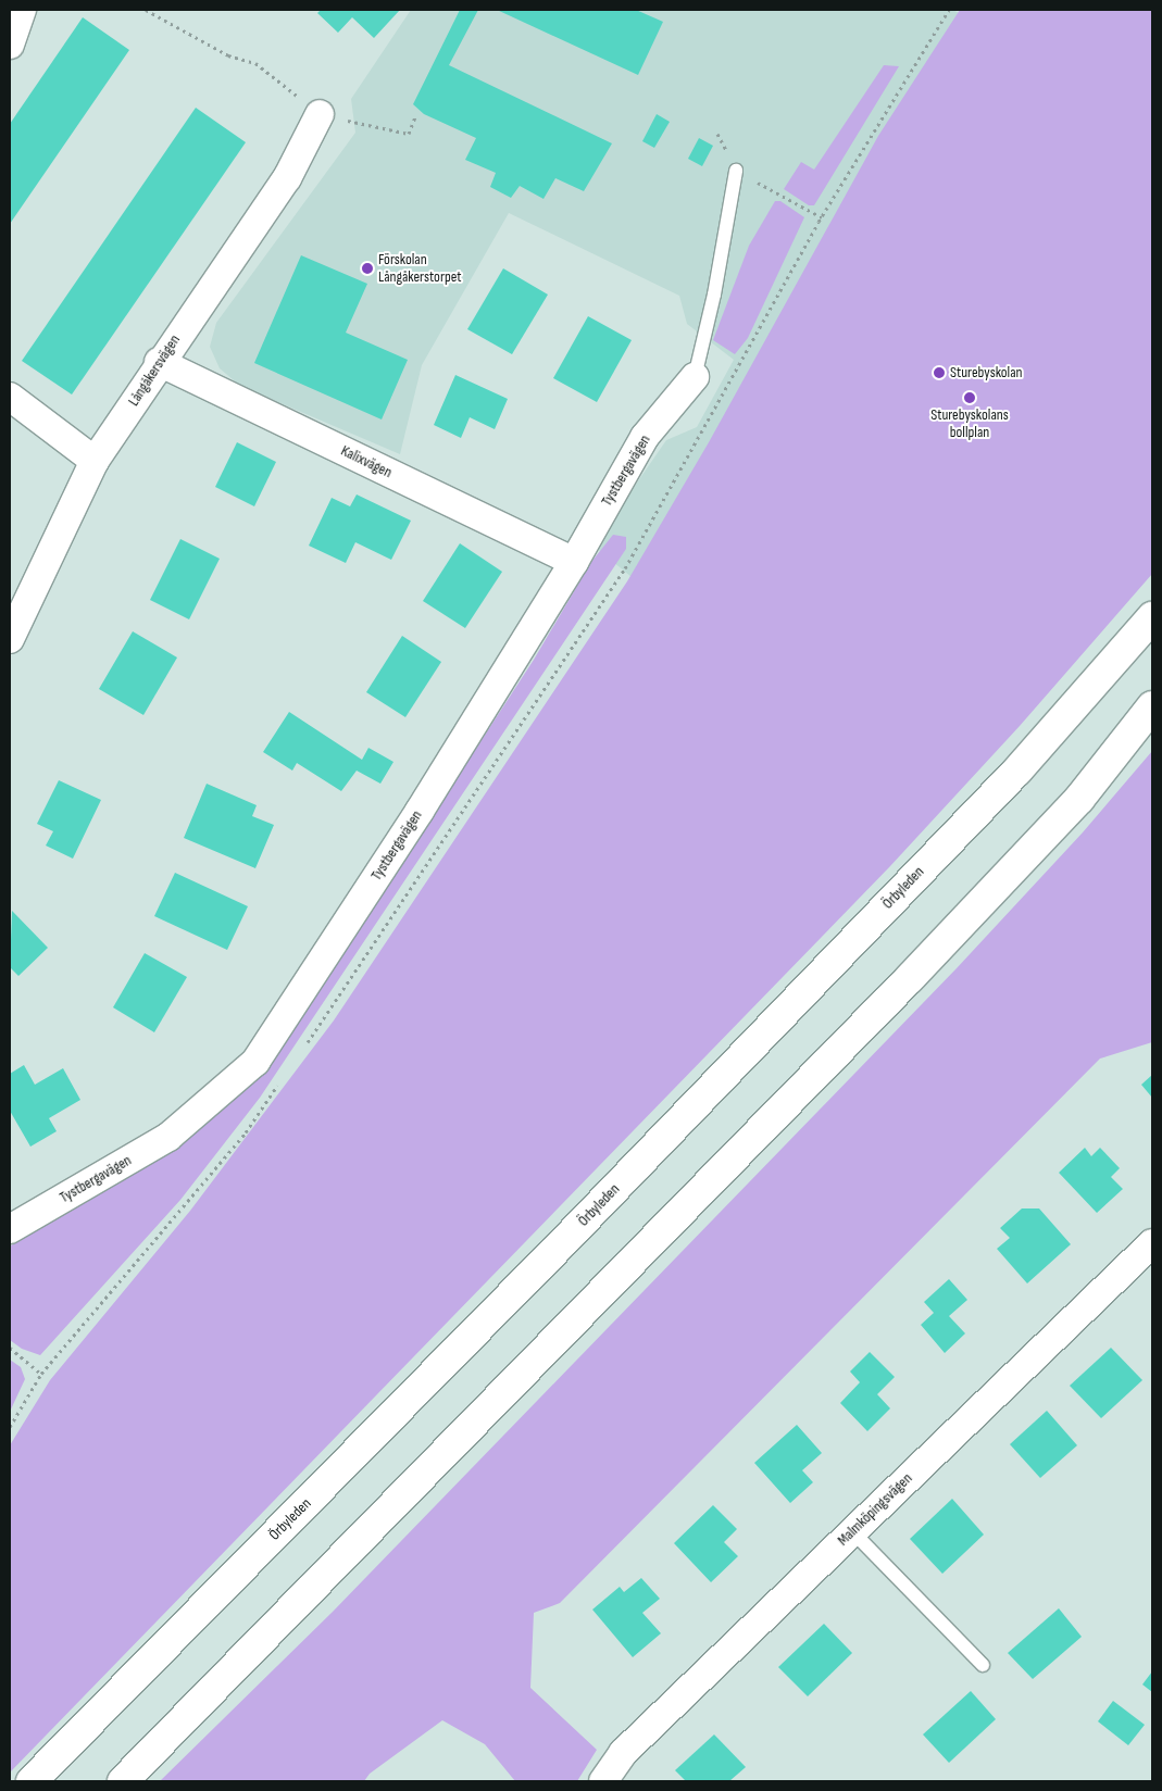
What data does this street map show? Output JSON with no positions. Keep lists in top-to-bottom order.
{
  "streets": {
    "main road": ["Örbyleden"],
    "street": [
      "Långåkersvägen",
      "Kalixvägen",
      "Tystbergavägen",
      "Malmköpingsvägen"
    ]
  },
  "crossings": [
    ["Långåkersvägen", "Kalixvägen"],
    ["Kalixvägen", "Tystbergavägen"]
  ],
  "places": ["Förskolan Långåkerstorpet", "Sturebyskolan", "Sturebyskolans bollplan"]
}
